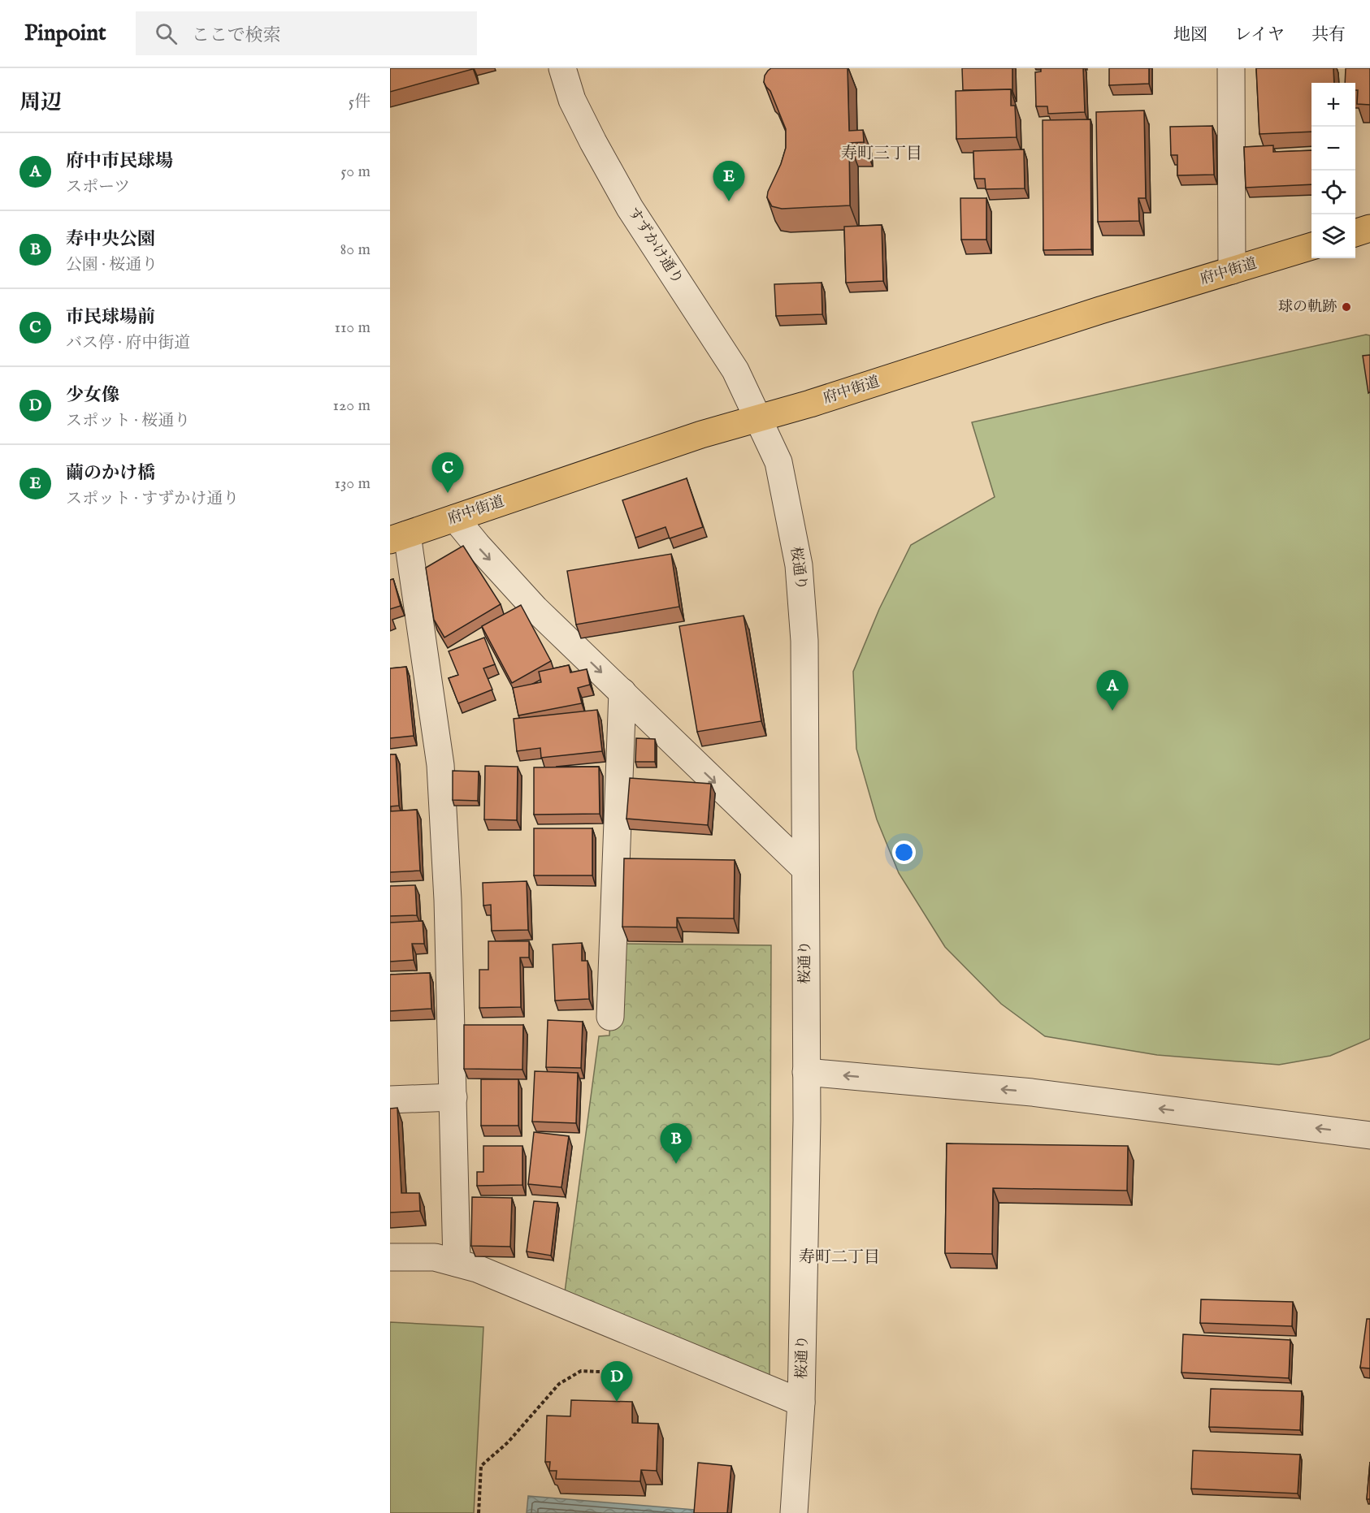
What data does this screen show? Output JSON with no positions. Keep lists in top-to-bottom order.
{
  "streets": {
    "main road": ["府中街道"],
    "street": ["すずかけ通り", "桜通り"]
  },
  "crossings": [
    ["すずかけ通り", "府中街道"],
    ["すずかけ通り", "桜通り"],
    ["府中街道", "桜通り"]
  ],
  "districts": ["寿町三丁目", "寿町二丁目"],
  "places": ["球の軌跡"],
  "page": {
    "header": "Pinpoint",
    "search": "ここで検索",
    "nav": ["地図", "レイヤ", "共有"],
    "heading": ["周辺", "5件"],
    "map_buttons": ["+", "−"],
    "list": [
      {
        "mark": "A",
        "name": "府中市民球場",
        "note": "スポーツ",
        "value": "50 m"
      },
      {
        "mark": "B",
        "name": "寿中央公園",
        "note": "公園 · 桜通り",
        "value": "80 m"
      },
      {
        "mark": "C",
        "name": "市民球場前",
        "note": "バス停 · 府中街道",
        "value": "110 m"
      },
      {
        "mark": "D",
        "name": "少女像",
        "note": "スポット · 桜通り",
        "value": "120 m"
      },
      {
        "mark": "E",
        "name": "繭のかけ橋",
        "note": "スポット · すずかけ通り",
        "value": "130 m"
      }
    ],
    "pins": [
      "E",
      "C",
      "A",
      "B",
      "D"
    ]
  }
}
